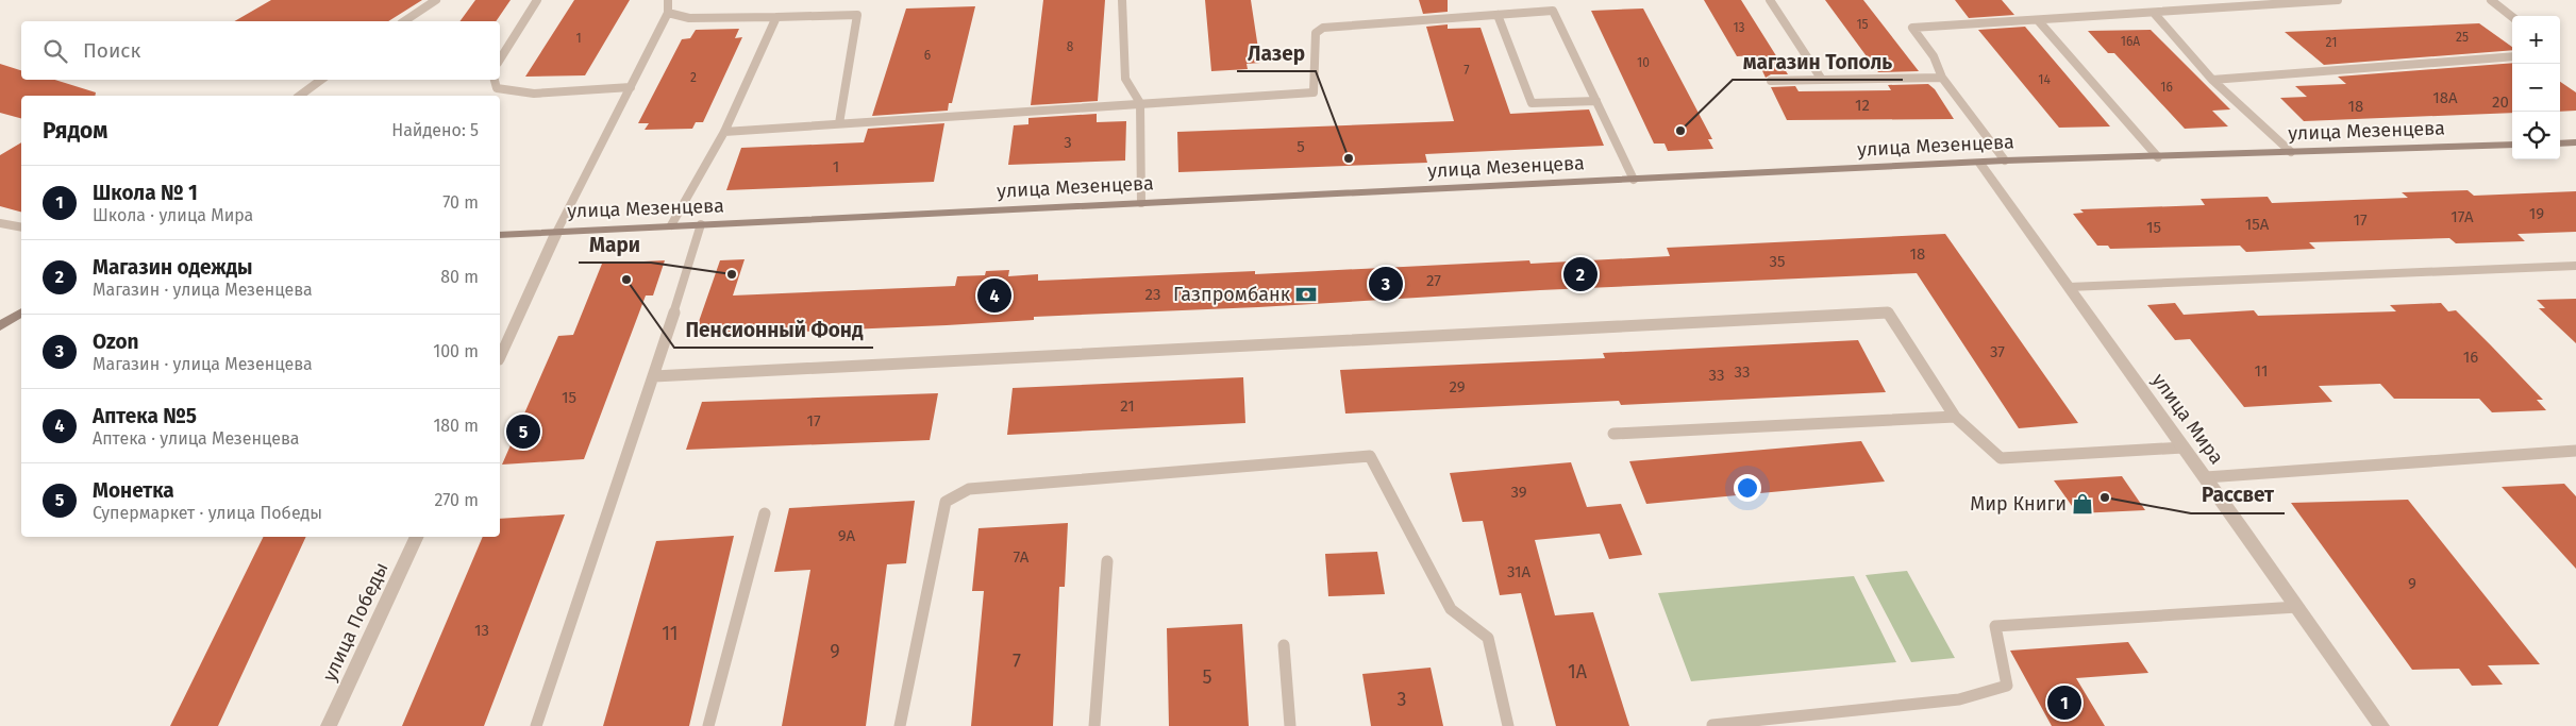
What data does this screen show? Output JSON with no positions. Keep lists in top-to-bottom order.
{
  "streets": {
    "main road": ["улица Мезенцева"],
    "street": ["улица Мира", "улица Победы"]
  },
  "crossings": [
    ["улица Мезенцева", "улица Мира"]
  ],
  "places": {
    "other": [
      "магазин Тополь",
      "Лазер",
      "Мари",
      "Пенсионный Фонд",
      "Рассвет"
    ],
    "bank": ["Газпромбанк"],
    "shop": ["Мир Книги"]
  },
  "house_numbers": [
    "15",
    "13",
    "25",
    "1",
    "16А",
    "21",
    "8",
    "6",
    "10",
    "7",
    "2",
    "14",
    "16",
    "18А",
    "20",
    "12",
    "18",
    "3",
    "5",
    "1",
    "19",
    "17А",
    "17",
    "15А",
    "15",
    "18",
    "35",
    "27",
    "23",
    "37",
    "16",
    "11",
    "33",
    "33",
    "29",
    "15",
    "21",
    "17",
    "39",
    "9А",
    "7А",
    "31А",
    "9",
    "13",
    "11",
    "9",
    "7",
    "1А",
    "5",
    "3"
  ],
  "page": {
    "map_buttons": ["+", "−"],
    "search": "Поиск",
    "heading": ["Рядом", "Найдено: 5"],
    "list": [
      {
        "mark": "1",
        "name": "Школа № 1",
        "note": "Школа · улица Мира",
        "value": "70 m"
      },
      {
        "mark": "2",
        "name": "Магазин одежды",
        "note": "Магазин · улица Мезенцева",
        "value": "80 m"
      },
      {
        "mark": "3",
        "name": "Ozon",
        "note": "Магазин · улица Мезенцева",
        "value": "100 m"
      },
      {
        "mark": "4",
        "name": "Аптека №5",
        "note": "Аптека · улица Мезенцева",
        "value": "180 m"
      },
      {
        "mark": "5",
        "name": "Монетка",
        "note": "Супермаркет · улица Победы",
        "value": "270 m"
      }
    ],
    "pins": [
      "2",
      "3",
      "4",
      "5",
      "1"
    ]
  }
}
